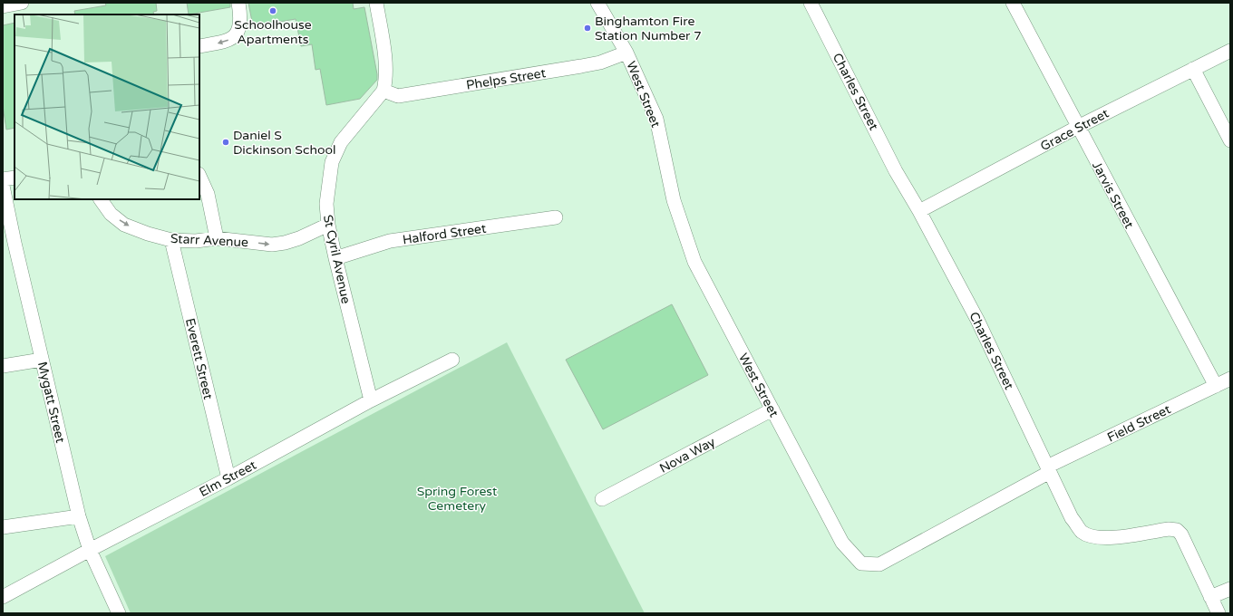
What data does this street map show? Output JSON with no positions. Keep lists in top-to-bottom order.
{
  "streets": {
    "street": [
      "Phelps Street",
      "Charles Street",
      "West Street",
      "Grace Street",
      "Jarvis Street",
      "Halford Street",
      "Starr Avenue",
      "St Cyril Avenue",
      "Everett Street",
      "Mygatt Street",
      "Field Street",
      "Nova Way",
      "Elm Street"
    ]
  },
  "crossings": [
    ["Phelps Street", "West Street"],
    ["Phelps Street", "St Cyril Avenue"],
    ["Charles Street", "West Street"],
    ["Charles Street", "Grace Street"],
    ["Charles Street", "Field Street"],
    ["West Street", "Field Street"],
    ["West Street", "Nova Way"],
    ["Grace Street", "Jarvis Street"],
    ["Jarvis Street", "Field Street"],
    ["Halford Street", "St Cyril Avenue"],
    ["Starr Avenue", "St Cyril Avenue"],
    ["Starr Avenue", "Everett Street"],
    ["St Cyril Avenue", "Elm Street"],
    ["Everett Street", "Elm Street"],
    ["Mygatt Street", "Elm Street"]
  ],
  "one_way": ["Starr Avenue"],
  "parks": ["Spring Forest Cemetery"],
  "places": ["Schoolhouse Apartments", "Binghamton Fire Station Number 7", "Daniel S Dickinson School"]
}
